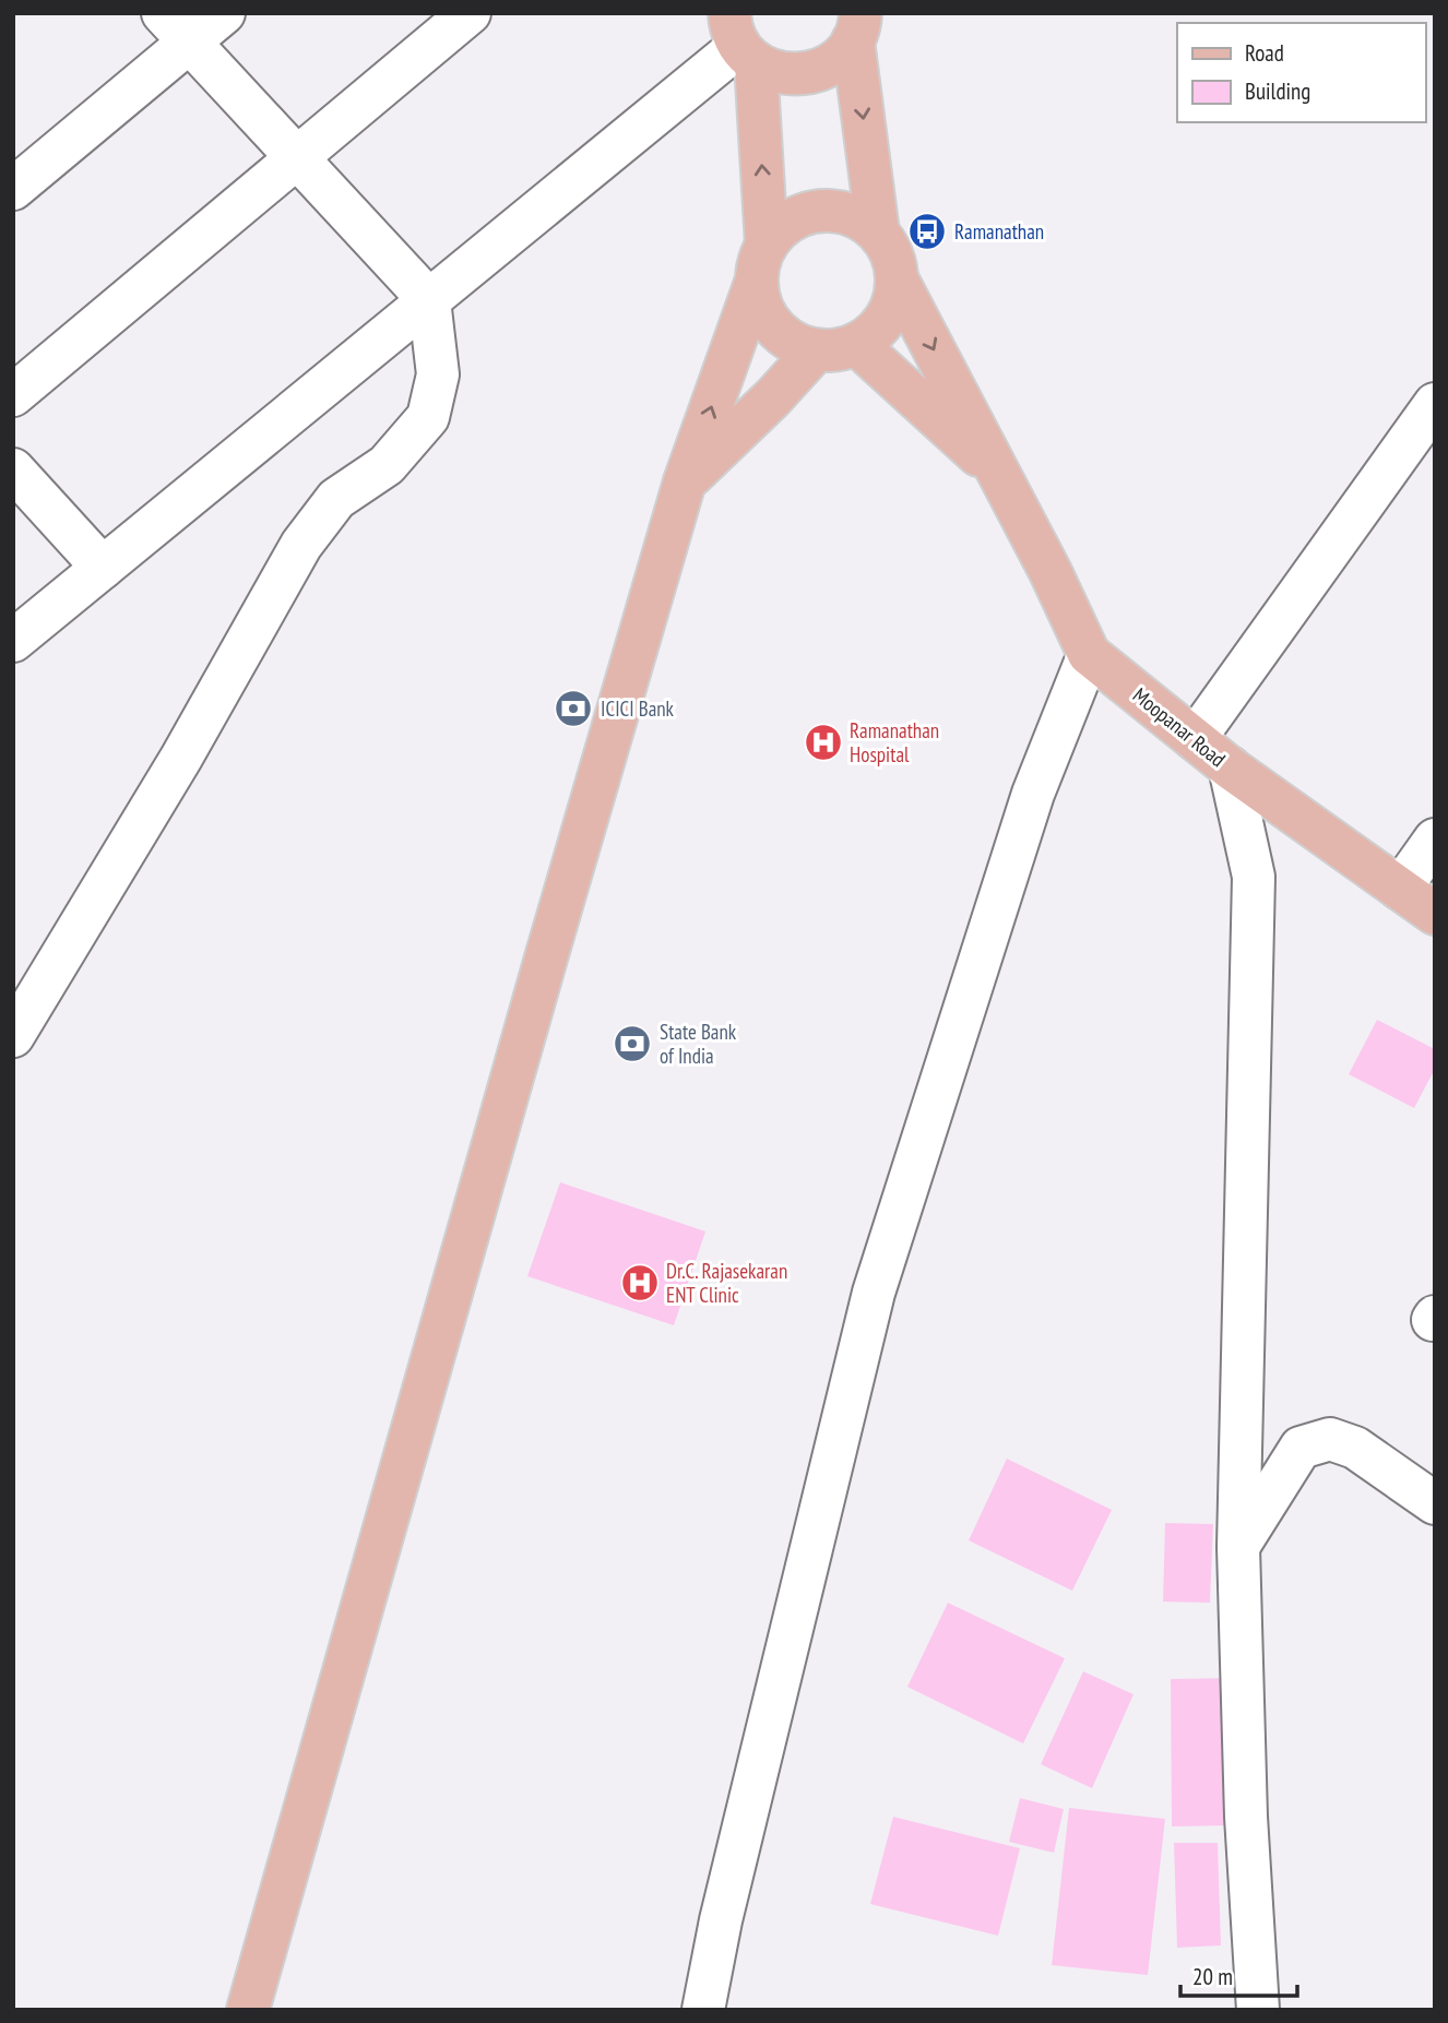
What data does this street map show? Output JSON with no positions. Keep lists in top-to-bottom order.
{
  "streets": {
    "main road": ["Moopanar Road"]
  },
  "places": {
    "bus stop": ["Ramanathan"],
    "bank": ["ICICI Bank", "State Bank of India"],
    "hospital": ["Ramanathan Hospital", "Dr.C. Rajasekaran ENT Clinic"]
  },
  "legend": ["Road", "Building"],
  "scale_bar": "20 m"
}
